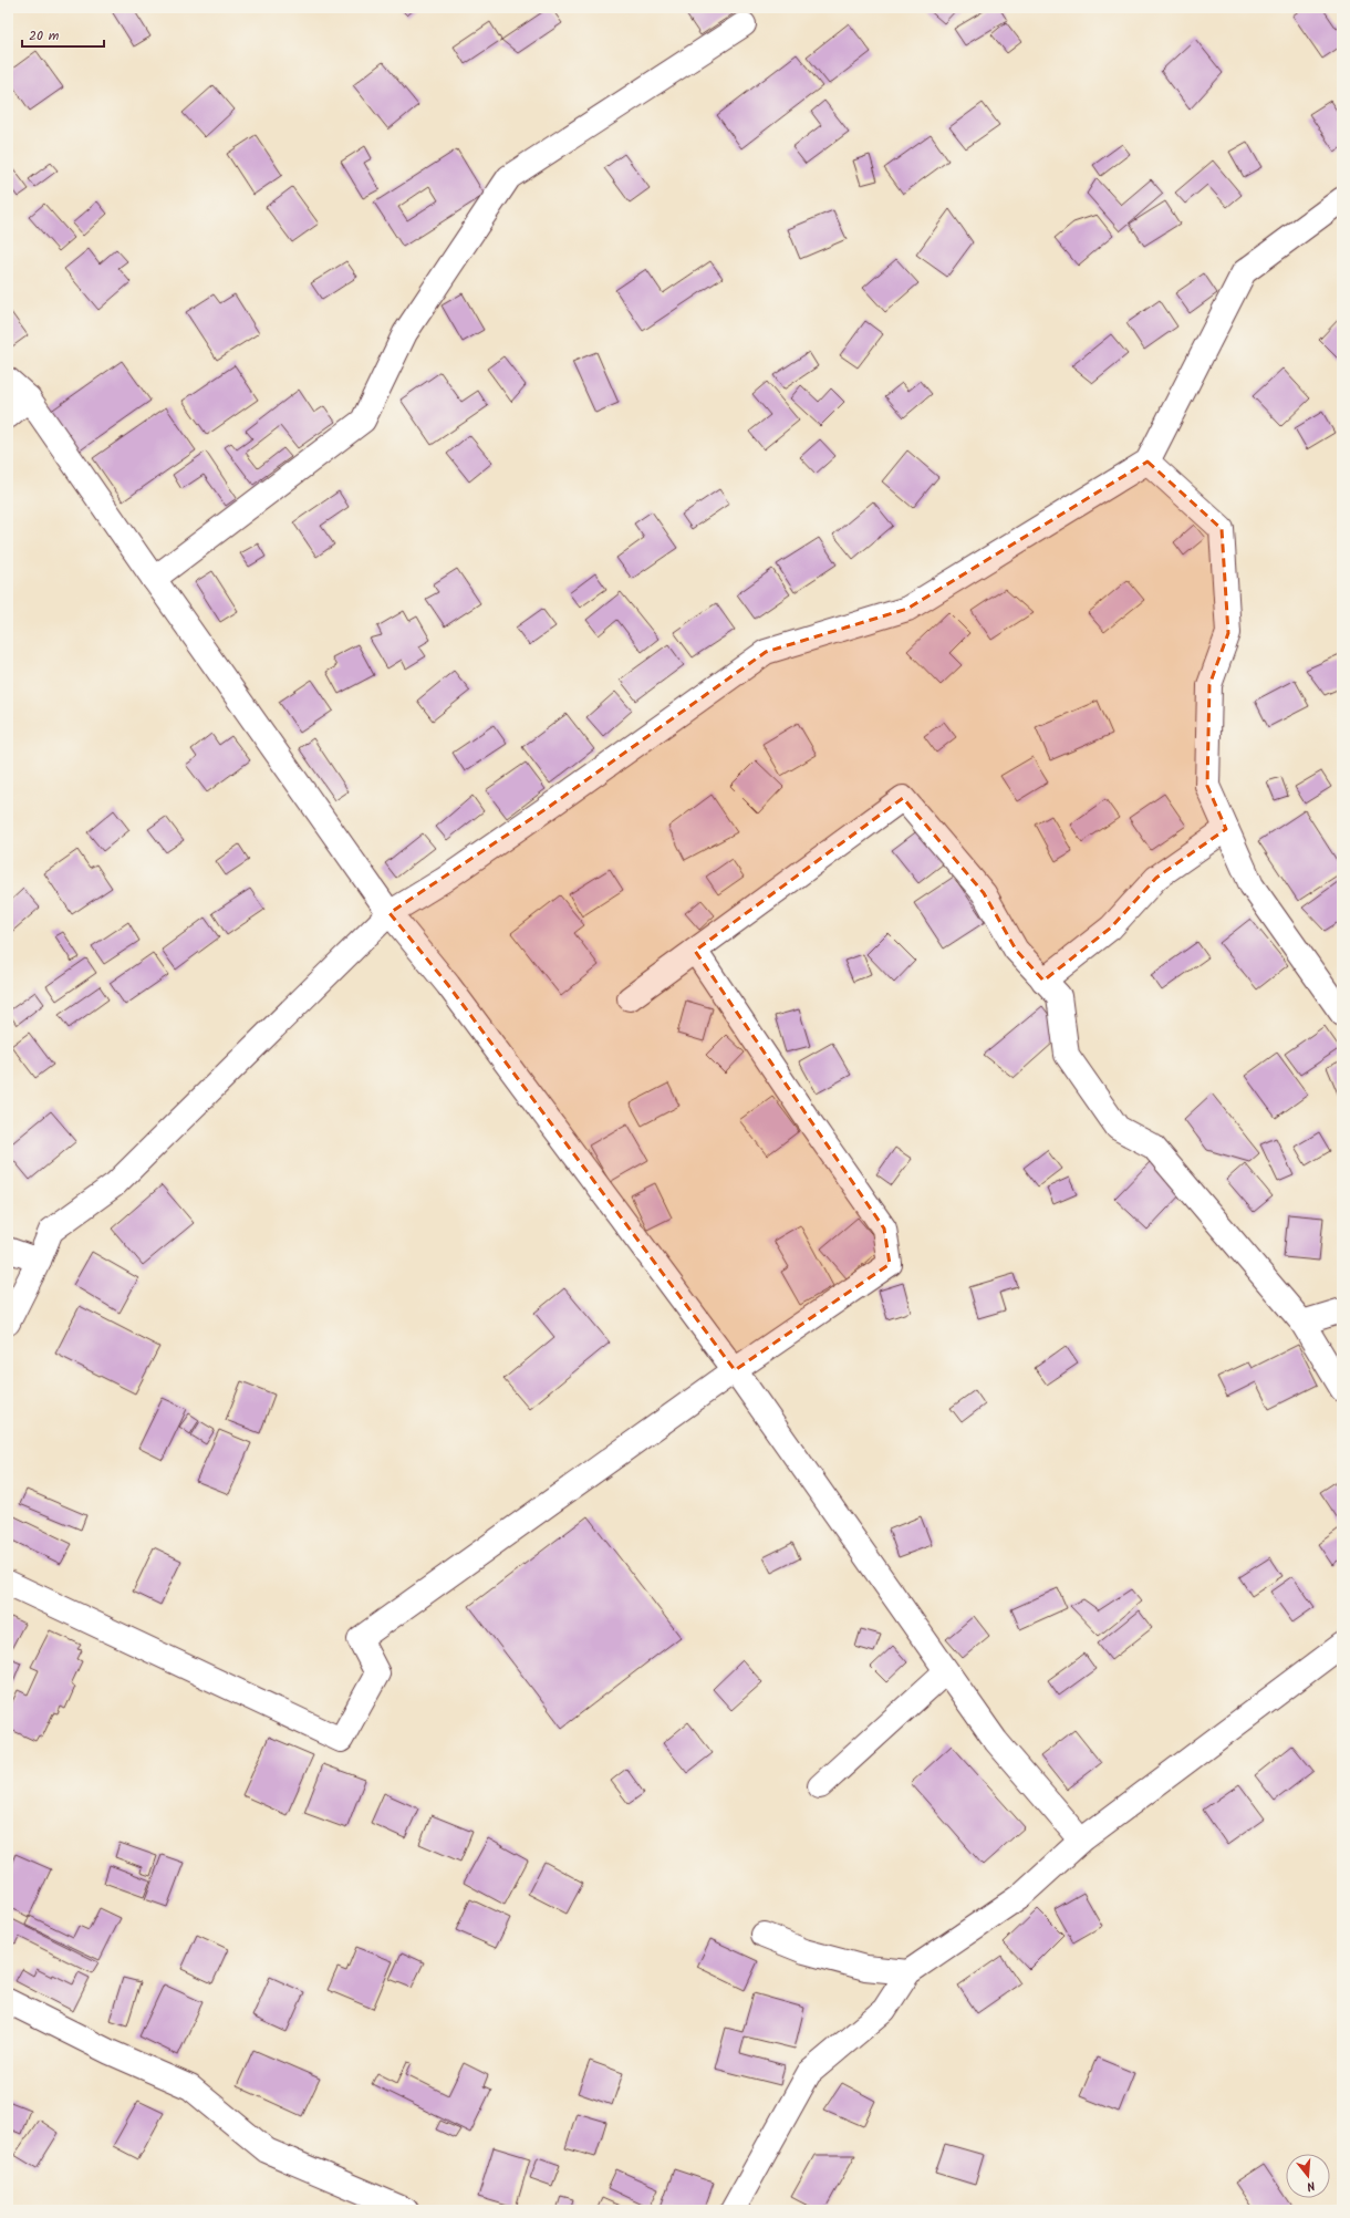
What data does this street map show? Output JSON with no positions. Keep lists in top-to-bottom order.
{
  "scale_bar": "20 m",
  "north": "bottom"
}
